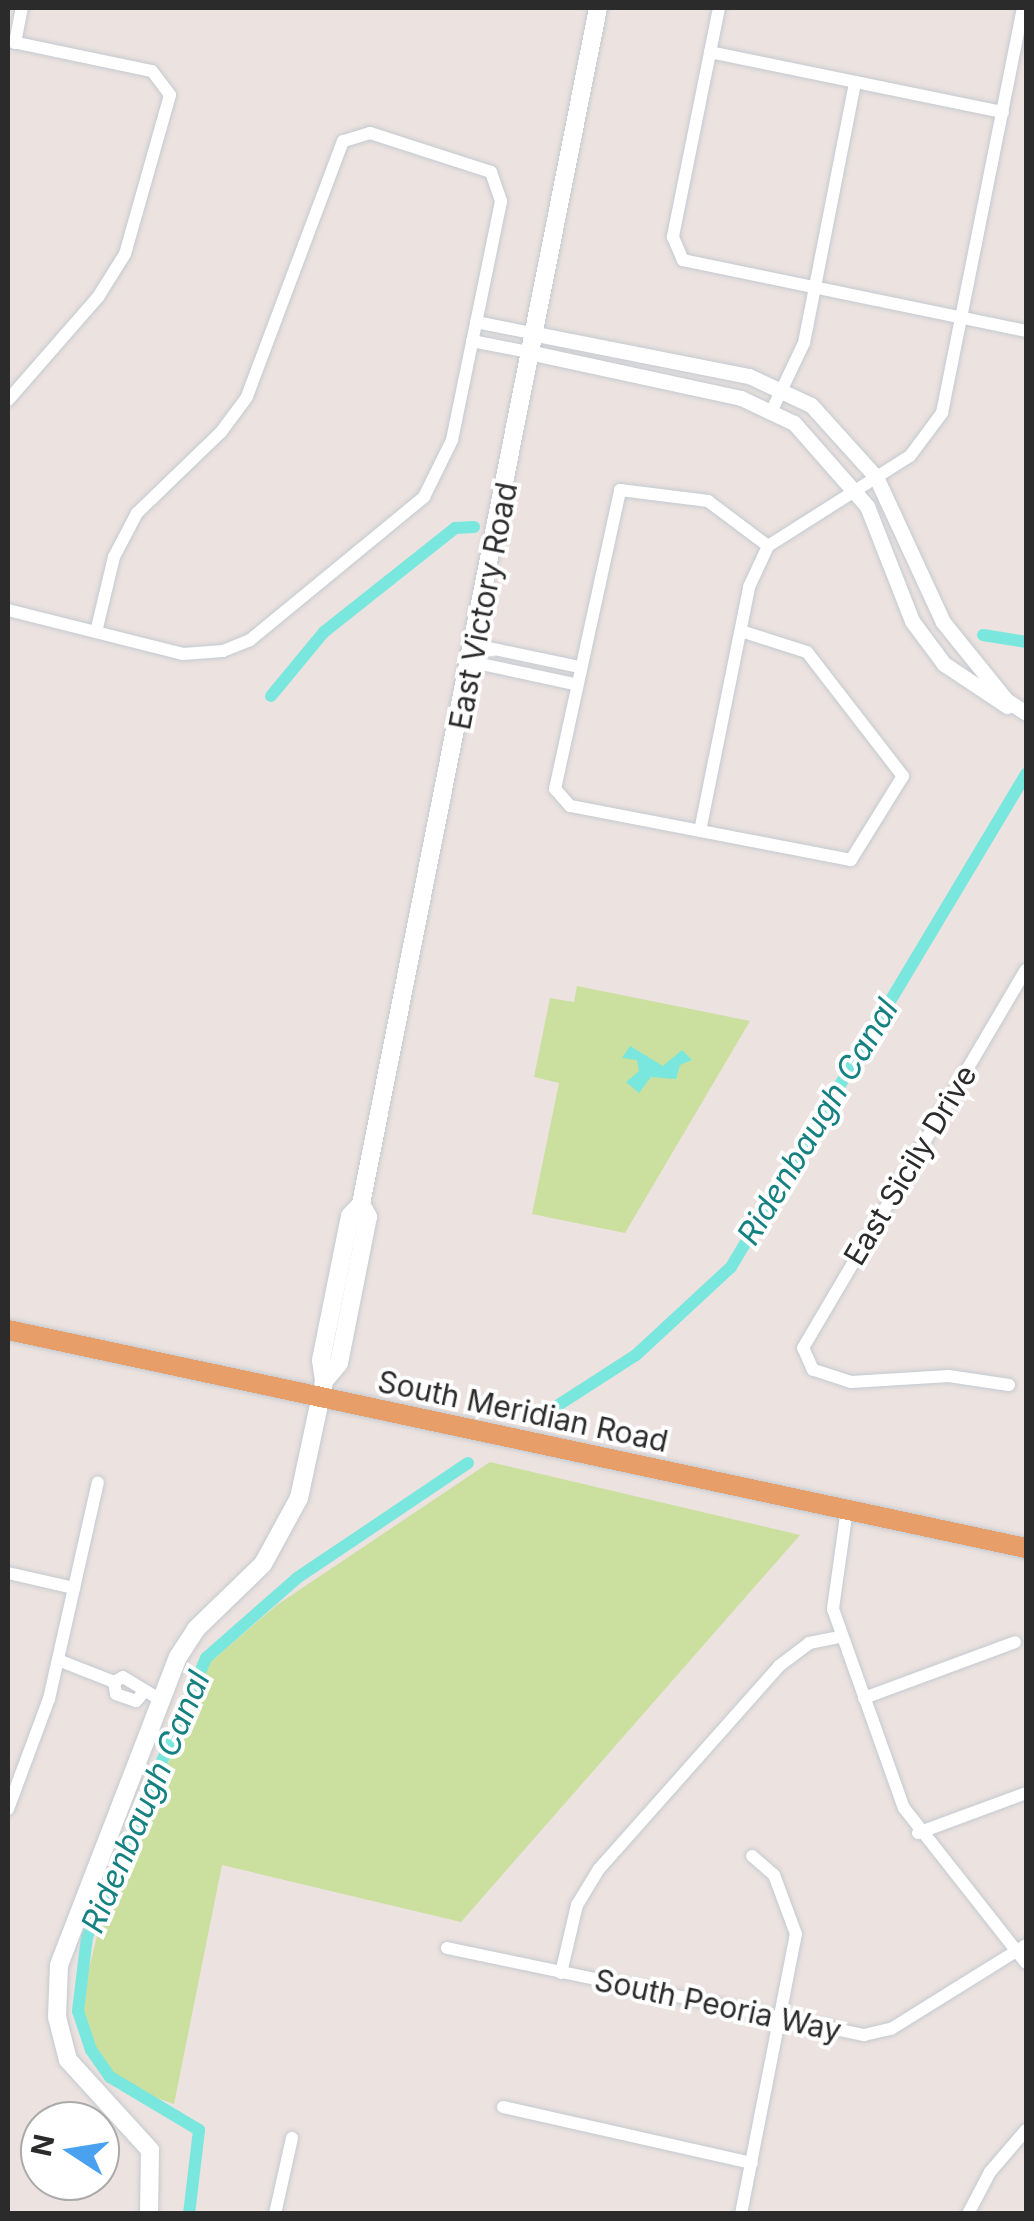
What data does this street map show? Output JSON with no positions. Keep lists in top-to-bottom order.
{
  "streets": {
    "main road": ["East Victory Road", "South Meridian Road"],
    "street": ["East Sicily Drive", "South Peoria Way"]
  },
  "crossings": [
    ["East Victory Road", "South Meridian Road"]
  ],
  "water": ["Ridenbaugh Canal"],
  "north": "left"
}
